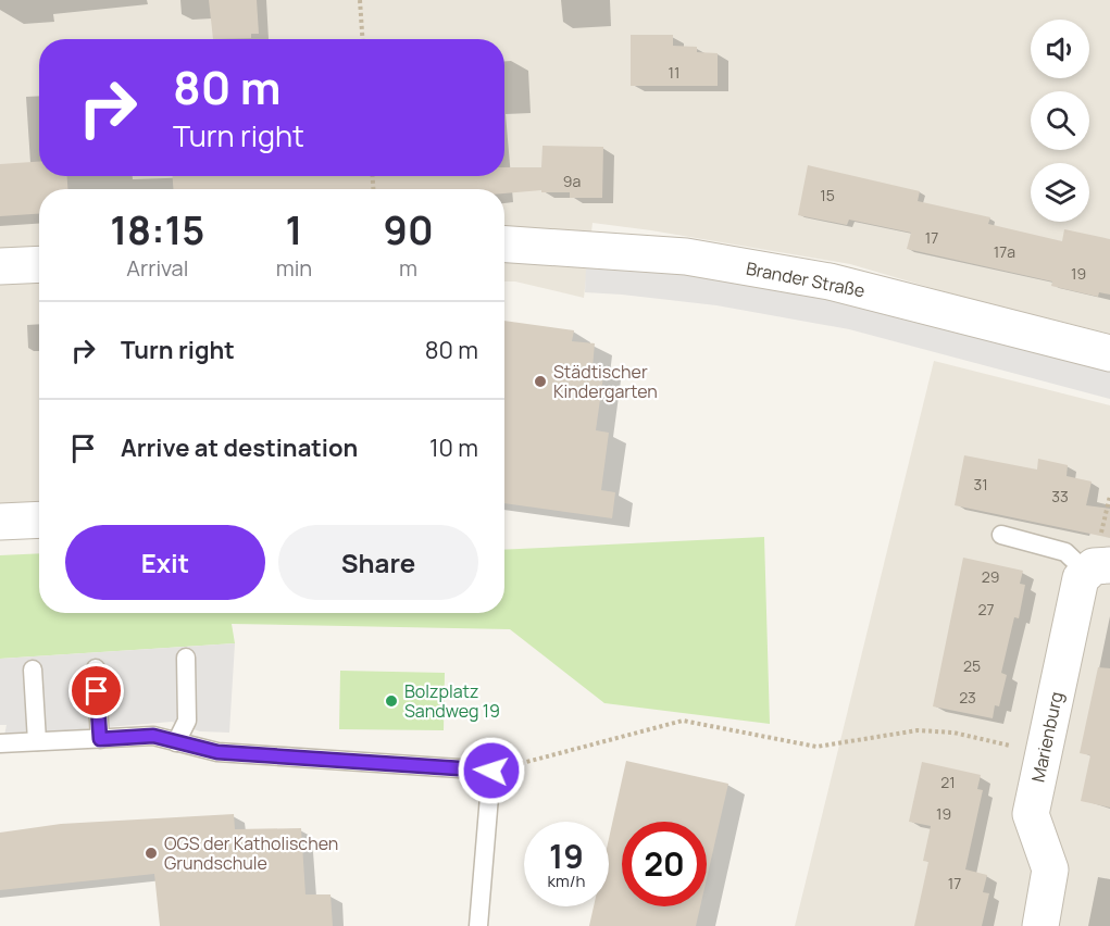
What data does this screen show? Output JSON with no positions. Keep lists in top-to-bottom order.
{
  "streets": {
    "street": ["Brander Straße", "Marienburg"]
  },
  "places": ["Städtischer Kindergarten", "Bolzplatz Sandweg 19", "OGS der Katholischen Grundschule"],
  "house_numbers": [
    "11",
    "9a",
    "15",
    "17",
    "17a",
    "19",
    "31",
    "33",
    "29",
    "27",
    "25",
    "23",
    "21",
    "19",
    "17"
  ],
  "page": {
    "turn": ["80 m", "Turn right"],
    "eta": [
      "18:15",
      "Arrival",
      "1",
      "min",
      "90",
      "m"
    ],
    "list": [
      {
        "name": "Turn right",
        "value": "80 m"
      },
      {
        "name": "Arrive at destination",
        "value": "10 m"
      }
    ],
    "buttons": ["Exit", "Share"],
    "speed": "19 km/h",
    "limit": "20"
  }
}
